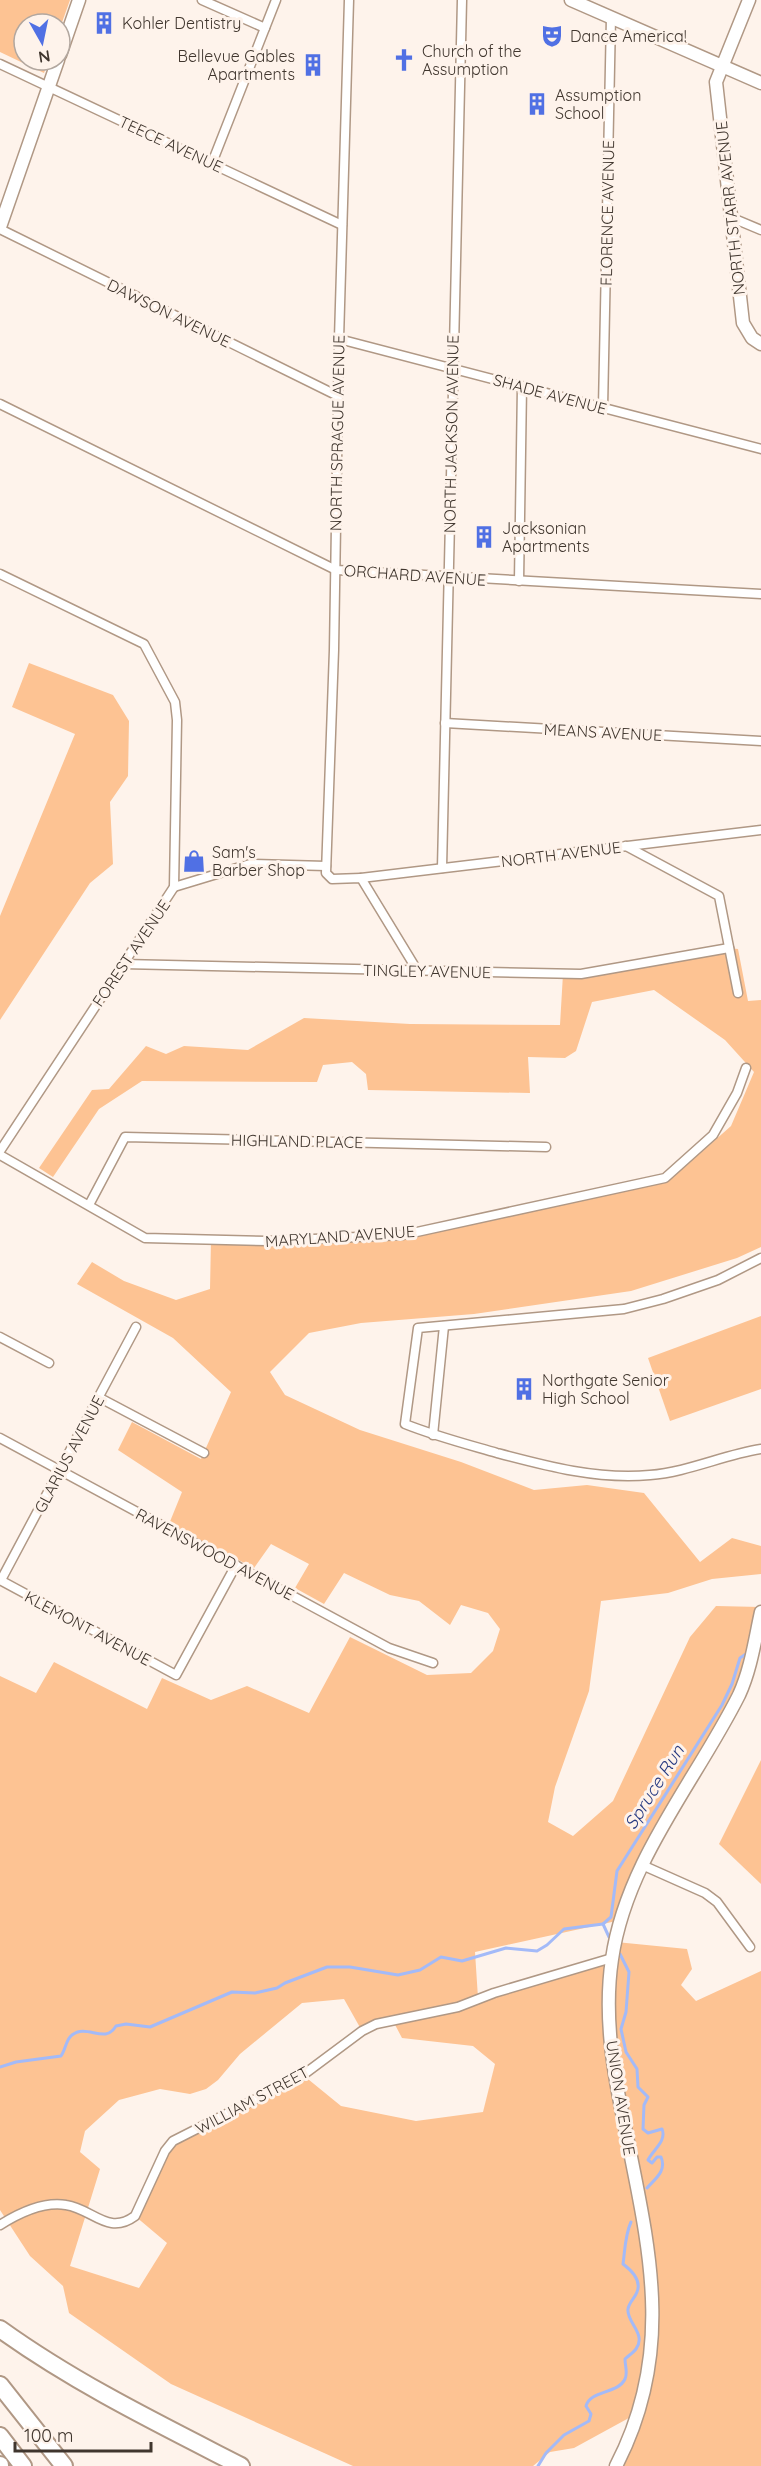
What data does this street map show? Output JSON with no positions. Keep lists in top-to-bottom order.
{
  "streets": {
    "street": [
      "TEECE AVENUE",
      "NORTH STARR AVENUE",
      "FLORENCE AVENUE",
      "DAWSON AVENUE",
      "SHADE AVENUE",
      "NORTH SPRAGUE AVENUE",
      "NORTH JACKSON AVENUE",
      "ORCHARD AVENUE",
      "MEANS AVENUE",
      "NORTH AVENUE",
      "FOREST AVENUE",
      "TINGLEY AVENUE",
      "HIGHLAND PLACE",
      "MARYLAND AVENUE",
      "GLARIUS AVENUE",
      "RAVENSWOOD AVENUE",
      "KLEMONT AVENUE",
      "UNION AVENUE",
      "WILLIAM STREET"
    ]
  },
  "crossings": [
    ["TEECE AVENUE", "NORTH SPRAGUE AVENUE"],
    ["FLORENCE AVENUE", "SHADE AVENUE"],
    ["DAWSON AVENUE", "NORTH SPRAGUE AVENUE"],
    ["SHADE AVENUE", "NORTH SPRAGUE AVENUE"],
    ["SHADE AVENUE", "NORTH JACKSON AVENUE"],
    ["NORTH SPRAGUE AVENUE", "ORCHARD AVENUE"],
    ["NORTH SPRAGUE AVENUE", "NORTH AVENUE"],
    ["NORTH JACKSON AVENUE", "ORCHARD AVENUE"],
    ["NORTH JACKSON AVENUE", "MEANS AVENUE"],
    ["NORTH JACKSON AVENUE", "NORTH AVENUE"],
    ["FOREST AVENUE", "TINGLEY AVENUE"],
    ["FOREST AVENUE", "MARYLAND AVENUE"],
    ["HIGHLAND PLACE", "MARYLAND AVENUE"],
    ["GLARIUS AVENUE", "RAVENSWOOD AVENUE"],
    ["GLARIUS AVENUE", "KLEMONT AVENUE"],
    ["RAVENSWOOD AVENUE", "KLEMONT AVENUE"],
    ["UNION AVENUE", "WILLIAM STREET"]
  ],
  "water": ["Spruce Run"],
  "places": {
    "building": [
      "Kohler Dentistry",
      "Bellevue Gables Apartments",
      "Assumption School",
      "Jacksonian Apartments",
      "Northgate Senior High School"
    ],
    "theatre": ["Dance America!"],
    "church": ["Church of the Assumption"],
    "shop": ["Sam's Barber Shop"]
  },
  "scale_bar": "100 m",
  "north": "bottom"
}
